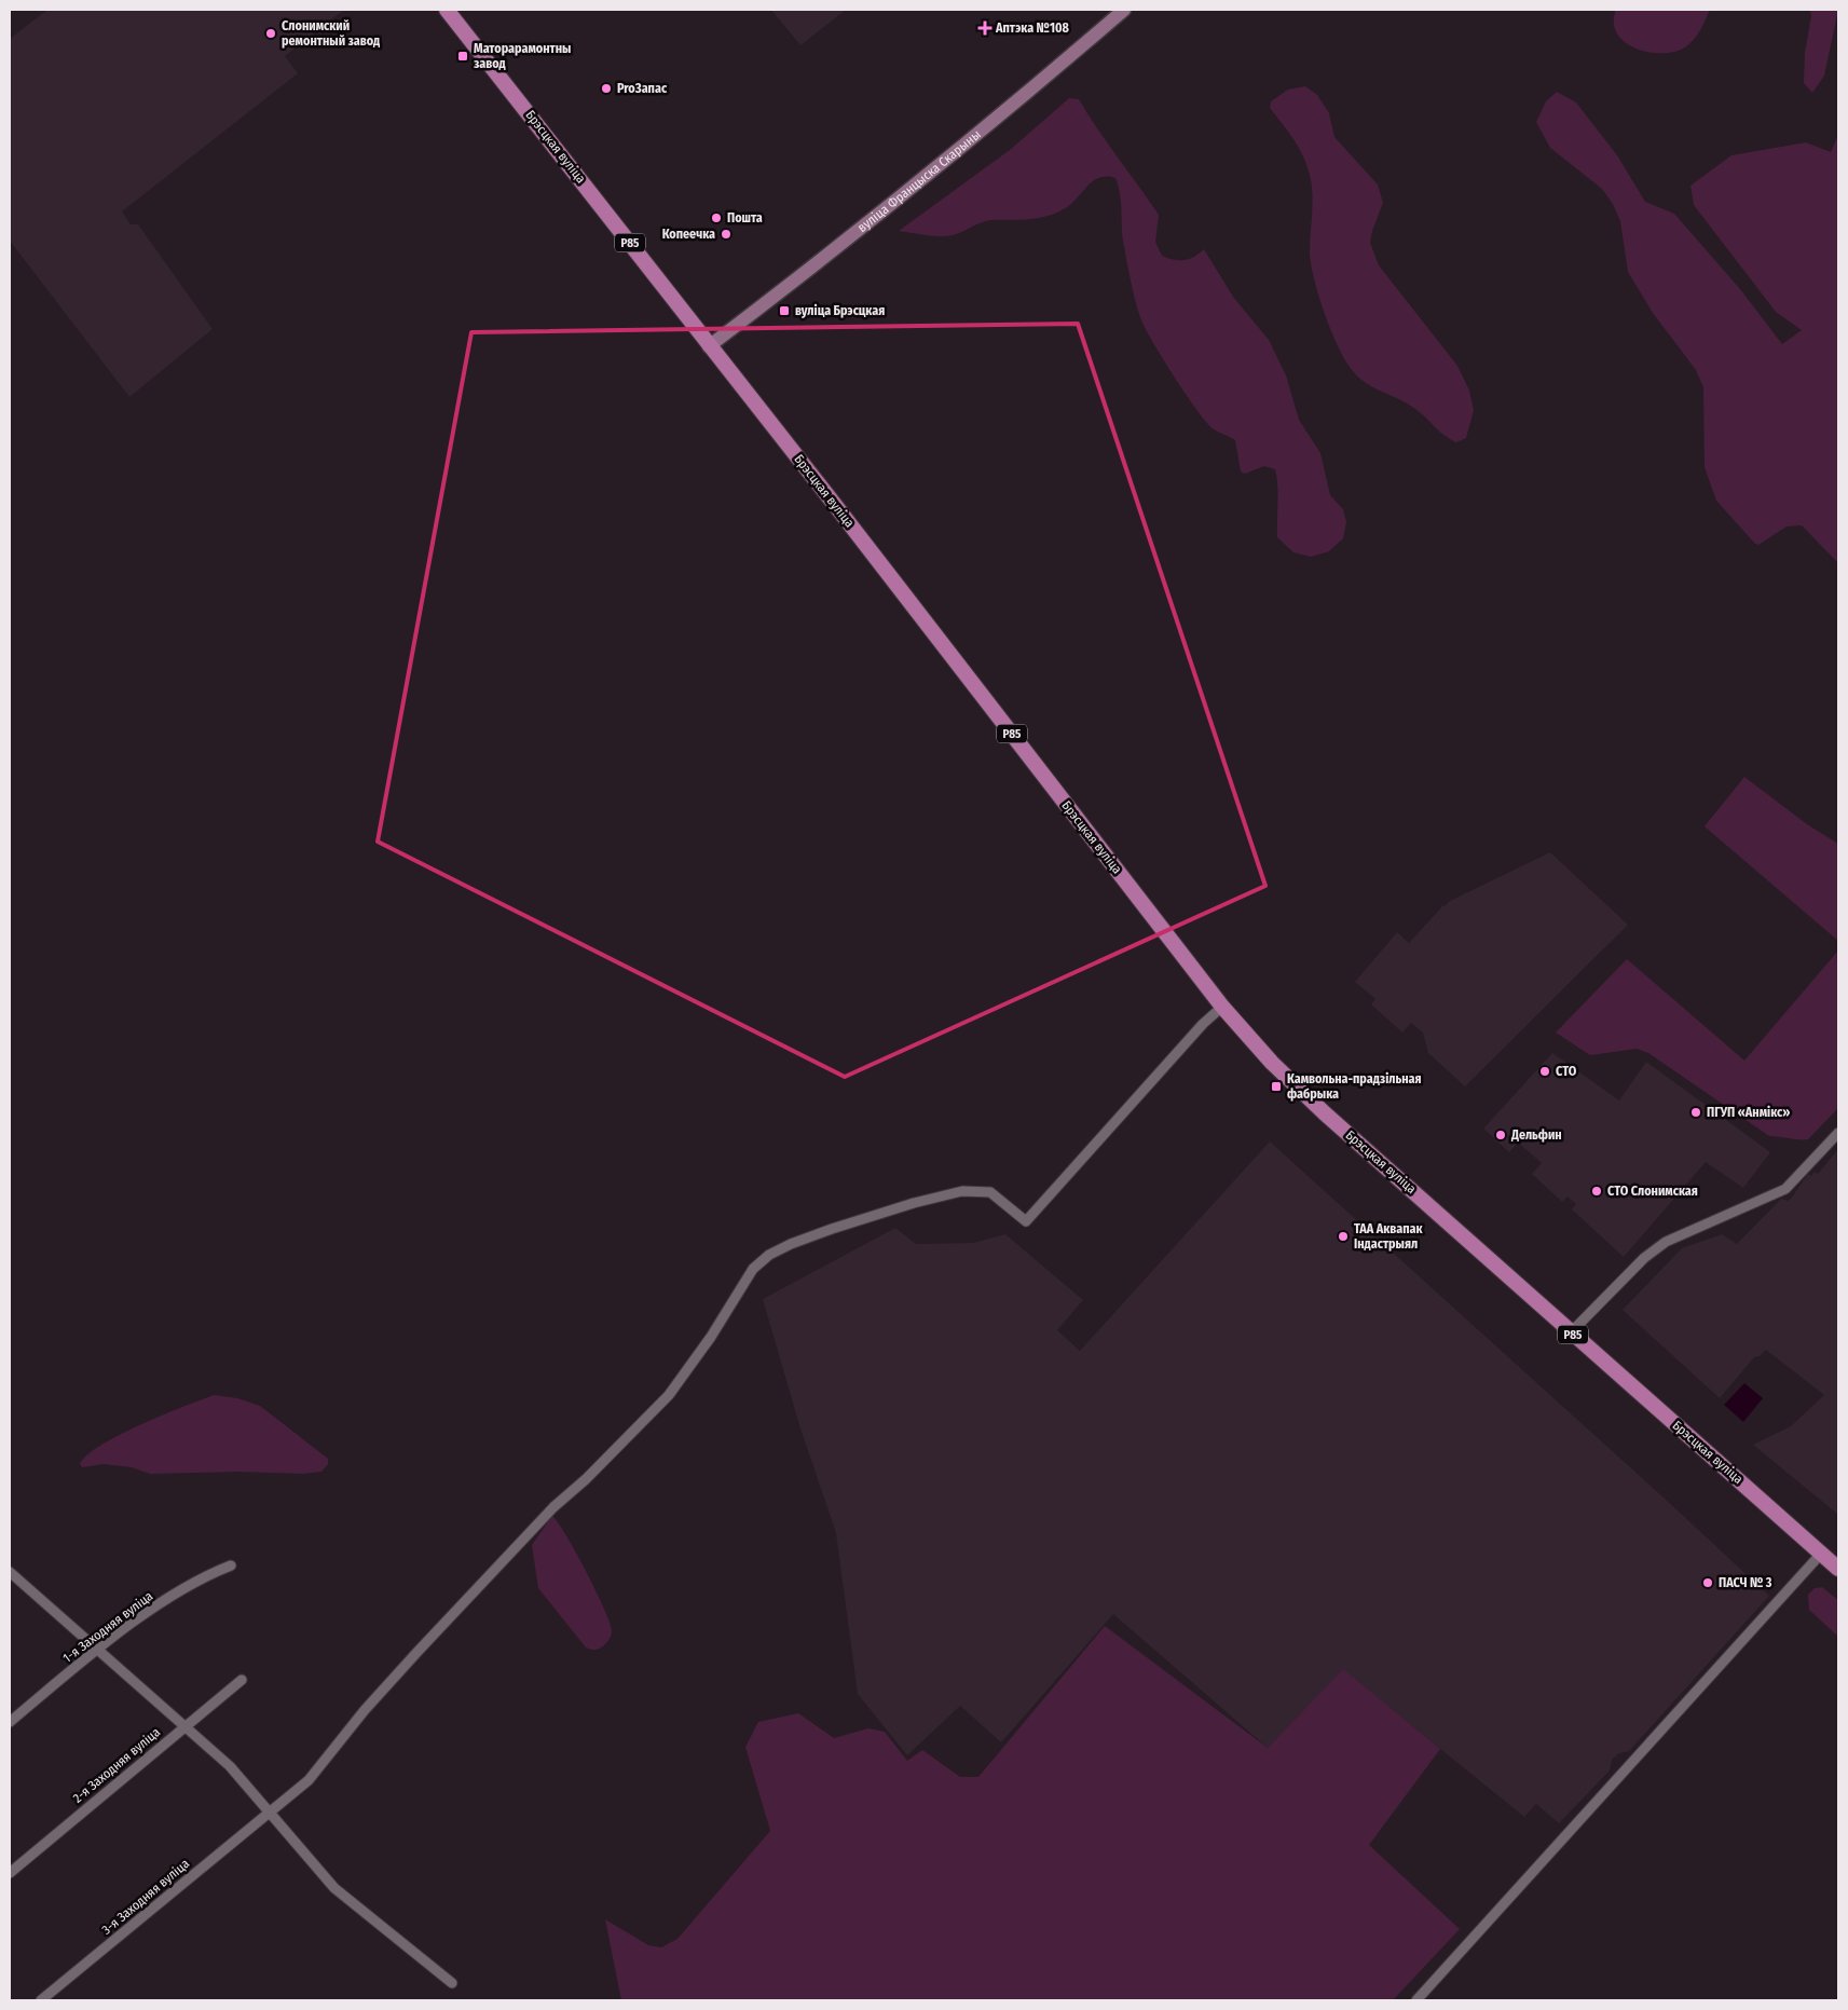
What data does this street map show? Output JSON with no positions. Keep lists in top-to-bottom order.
{
  "streets": {
    "main road": ["Брэсцкая вуліца", "Р85"],
    "street": [
      "вуліца Францыска Скарыны",
      "1-я Заходняя вуліца",
      "2-я Заходняя вуліца",
      "3-я Заходняя вуліца"
    ]
  },
  "crossings": [
    ["Брэсцкая вуліца", "вуліца Францыска Скарыны"],
    ["Брэсцкая вуліца", "3-я Заходняя вуліца"]
  ],
  "places": {
    "health": ["Аптэка №108"],
    "other": [
      "Слонимский ремонтный завод",
      "ProЗапас",
      "Пошта",
      "Копеечка",
      "СТО",
      "ПГУП «Анмікс»",
      "Дельфин",
      "СТО Слонимская",
      "ТАА Аквапак Індастрыял",
      "ПАСЧ № 3"
    ],
    "transit": ["Маторарамонтны завод", "вуліца Брэсцкая", "Камвольна-прадзільная фабрыка"]
  }
}
